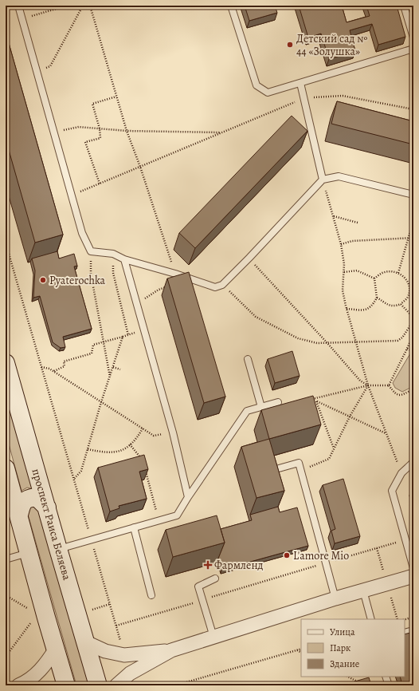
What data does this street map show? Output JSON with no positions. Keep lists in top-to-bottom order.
{
  "streets": {
    "street": ["проспект Раиса Беляева"]
  },
  "places": {
    "other": ["Детский сад № 44 «Золушка»", "Pyaterochka", "L'amore Mio"],
    "health": ["Фармленд"]
  },
  "legend": ["Улица", "Парк", "Здание"]
}
